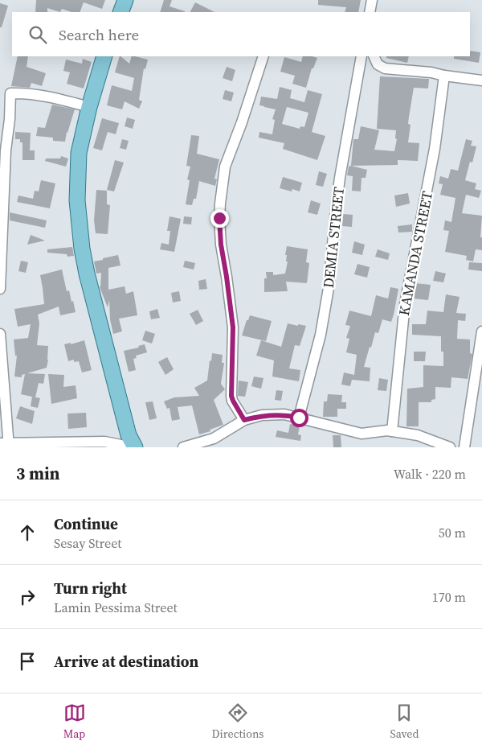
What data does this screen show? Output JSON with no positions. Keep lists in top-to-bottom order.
{
  "streets": {
    "street": ["DEMIA STREET", "KAMANDA STREET"]
  },
  "page": {
    "search": "Search here",
    "heading": ["3 min", "Walk · 220 m"],
    "list": [
      ["Continue", "Sesay Street", "50 m"],
      ["Turn right", "Lamin Pessima Street", "170 m"],
      "Arrive at destination"
    ],
    "nav": ["Map", "Directions", "Saved"]
  }
}
